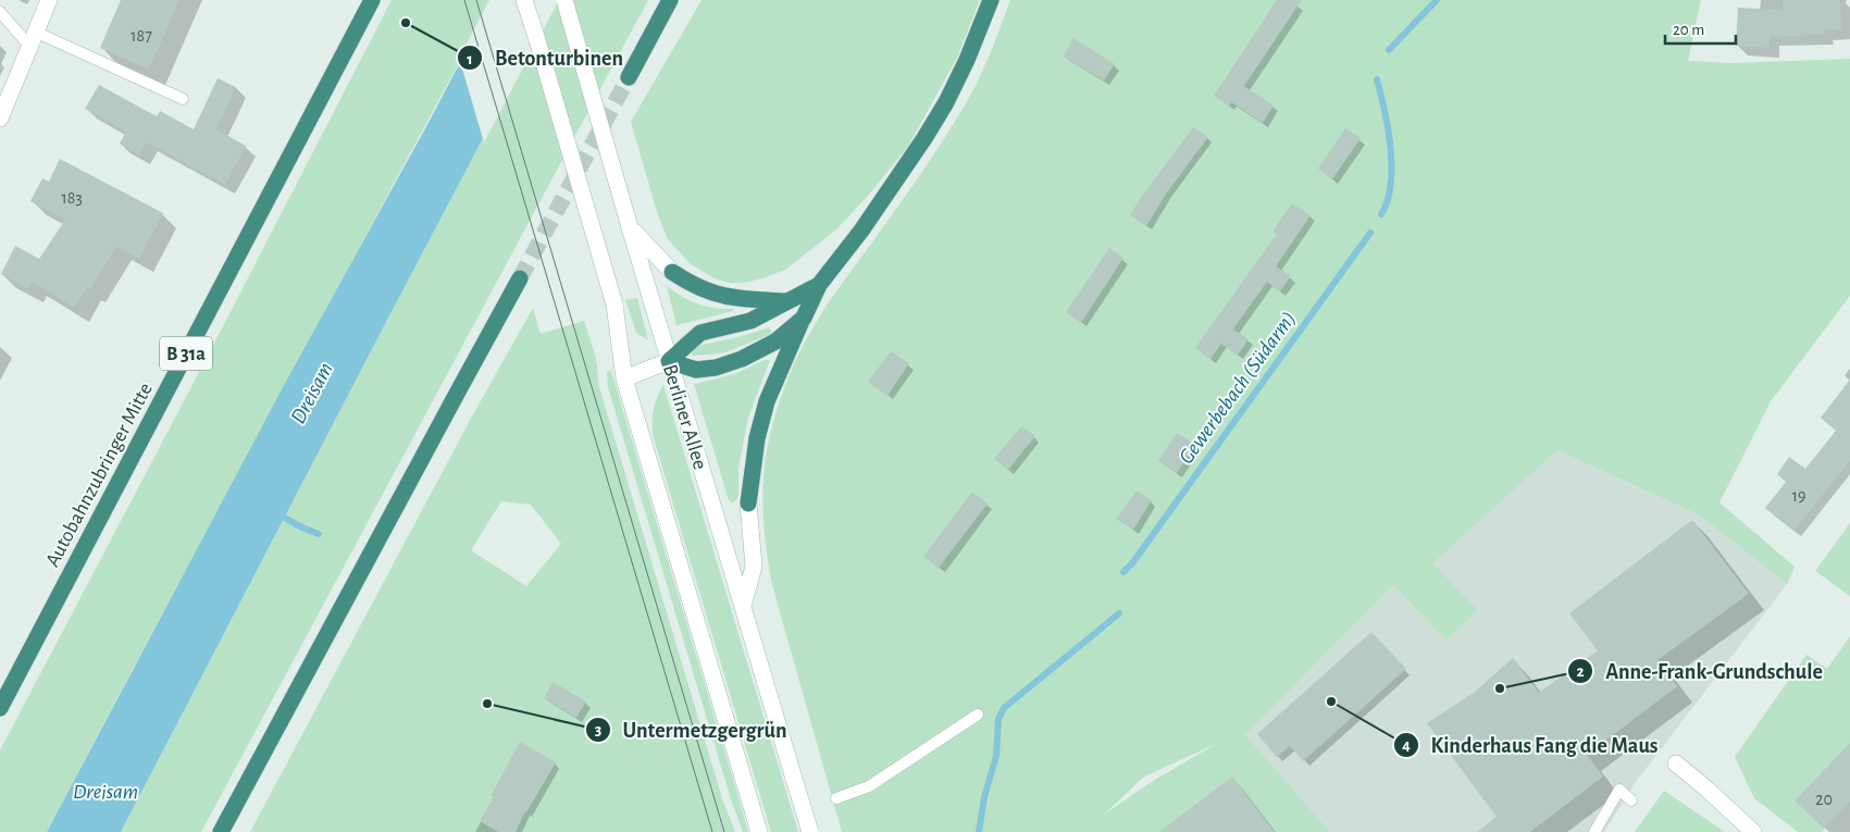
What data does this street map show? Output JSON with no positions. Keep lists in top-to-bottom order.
{
  "streets": {
    "highway": ["B 31a", "Autobahnzubringer Mitte"],
    "main road": ["Berliner Allee"]
  },
  "water": ["Gewerbebach (Südarm)", "Dreisam"],
  "places": [
    "Betonturbinen",
    "Anne-Frank-Grundschule",
    "Kinderhaus Fang die Maus",
    "Untermetzgergrün"
  ],
  "house_numbers": [
    "187",
    "183",
    "19",
    "20"
  ],
  "scale_bar": "20 m"
}
